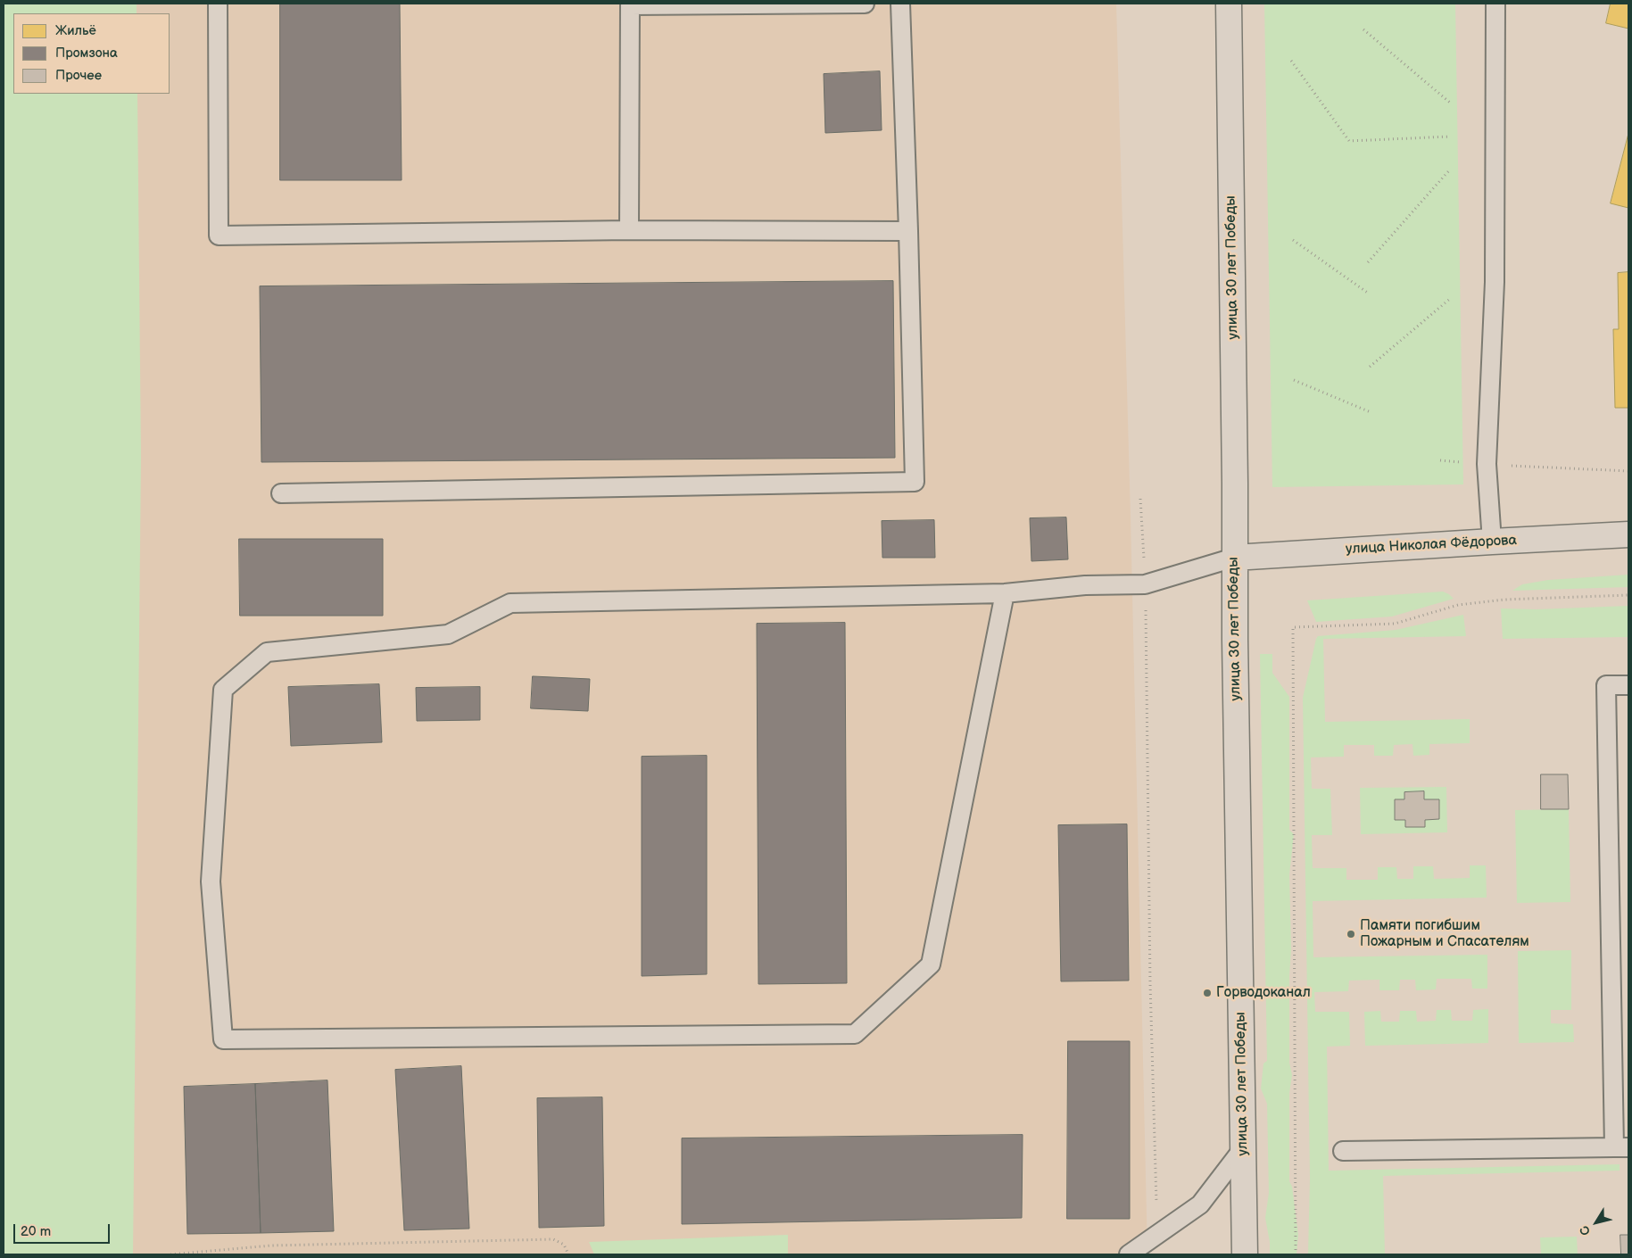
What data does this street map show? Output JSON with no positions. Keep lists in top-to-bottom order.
{
  "streets": {
    "street": ["улица 30 лет Победы", "улица Николая Фёдорова"]
  },
  "crossings": [
    ["улица 30 лет Победы", "улица Николая Фёдорова"]
  ],
  "places": ["Памяти погибшим Пожарным и Спасателям", "Горводоканал"],
  "legend": ["Жильё", "Промзона", "Прочее"],
  "scale_bar": "20 m",
  "north": "bottom left"
}
